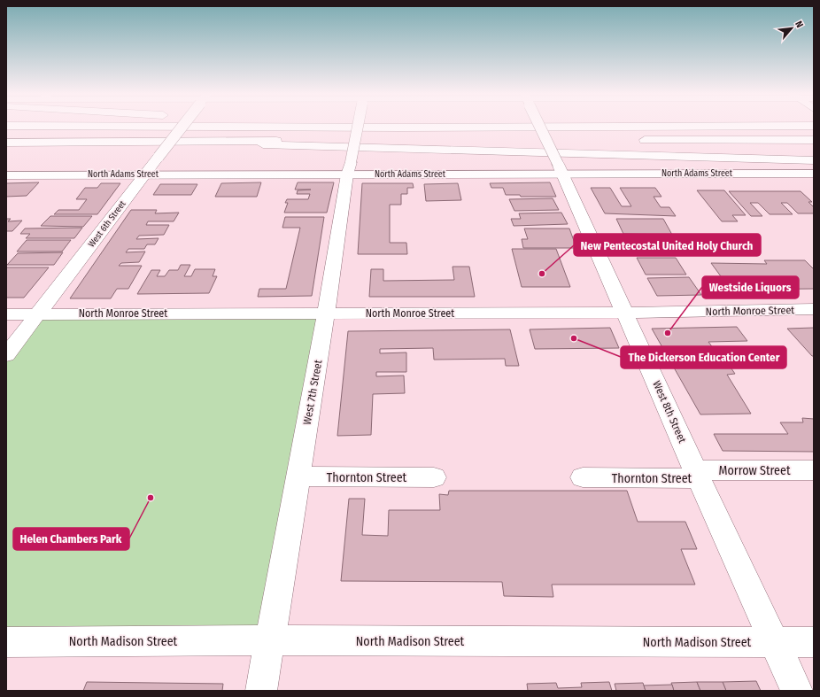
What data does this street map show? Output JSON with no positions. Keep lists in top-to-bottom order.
{
  "streets": {
    "main road": [
      "North Adams Street",
      "West 6th Street",
      "North Monroe Street",
      "West 7th Street",
      "West 8th Street",
      "Morrow Street",
      "Thornton Street",
      "North Madison Street"
    ]
  },
  "crossings": [
    ["North Adams Street", "West 6th Street"],
    ["North Adams Street", "West 7th Street"],
    ["North Adams Street", "West 8th Street"],
    ["West 6th Street", "North Monroe Street"],
    ["North Monroe Street", "West 7th Street"],
    ["North Monroe Street", "West 8th Street"],
    ["West 7th Street", "Thornton Street"],
    ["West 7th Street", "North Madison Street"],
    ["West 8th Street", "Morrow Street"],
    ["West 8th Street", "Thornton Street"],
    ["West 8th Street", "North Madison Street"],
    ["Morrow Street", "Thornton Street"]
  ],
  "places": [
    "New Pentecostal United Holy Church",
    "Westside Liquors",
    "The Dickerson Education Center",
    "Helen Chambers Park"
  ],
  "north": "top right"
}
